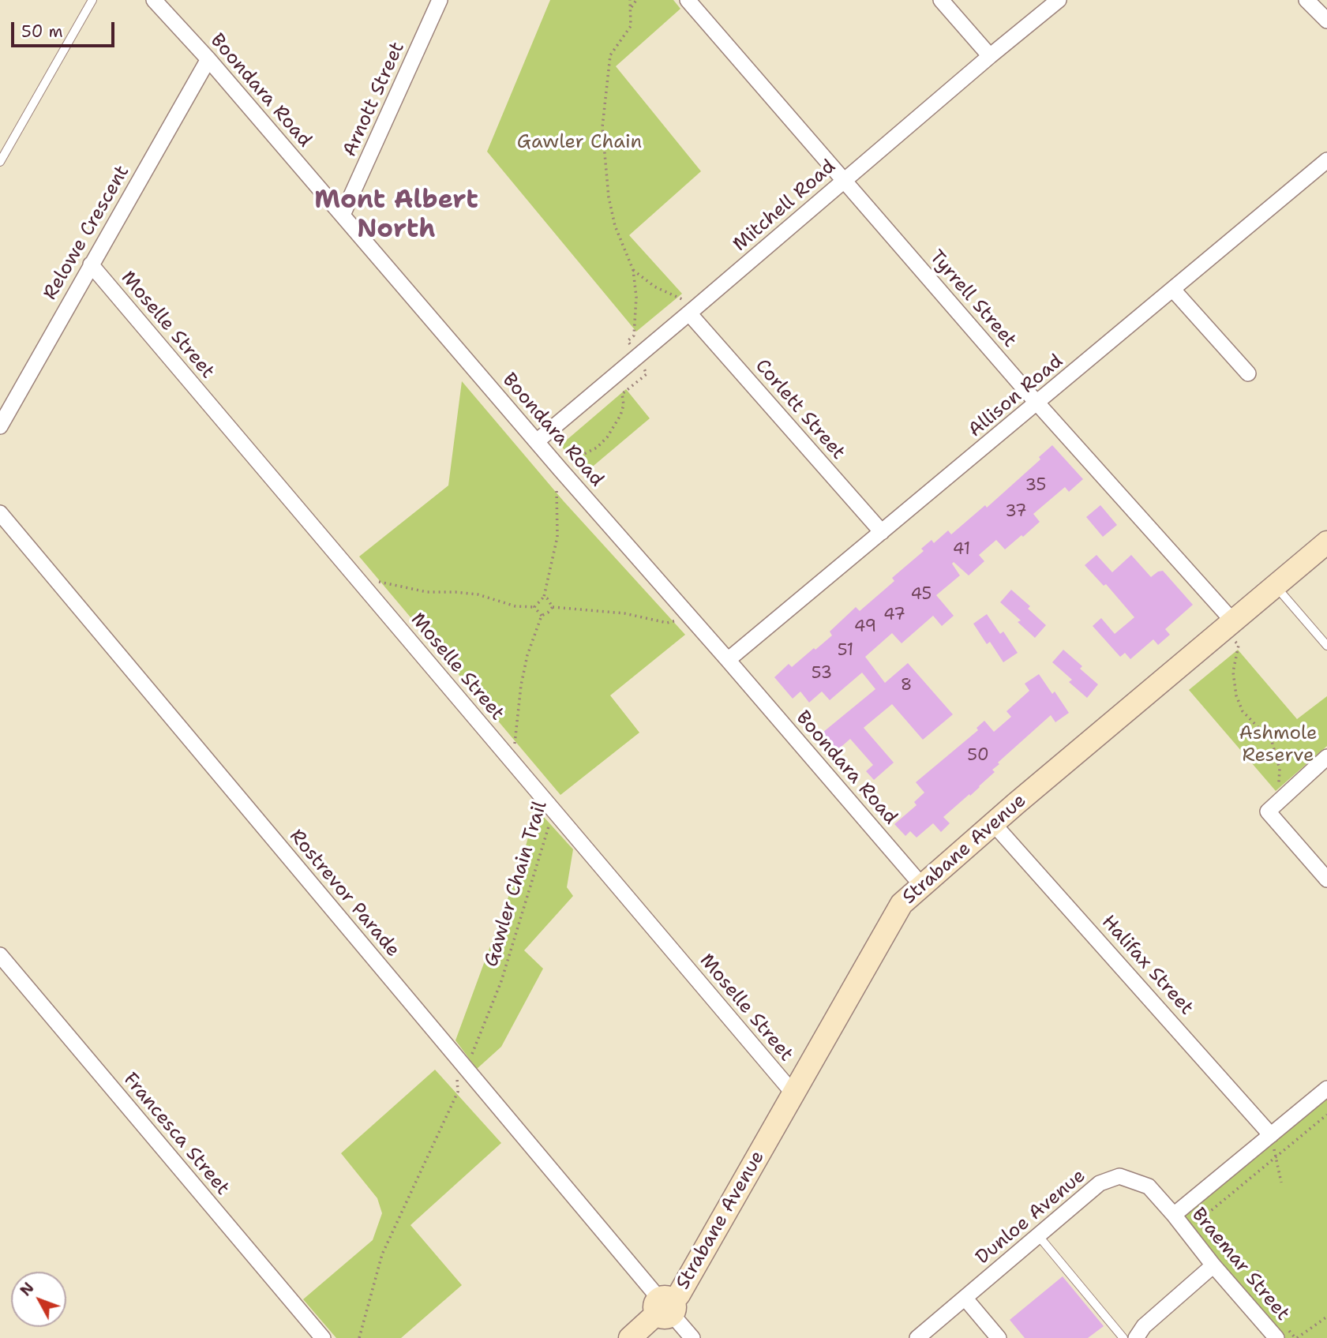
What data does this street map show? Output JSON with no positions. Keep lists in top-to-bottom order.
{
  "streets": {
    "street": [
      "Boondara Road",
      "Arnott Street",
      "Mitchell Road",
      "Relowe Crescent",
      "Tyrrell Street",
      "Moselle Street",
      "Allison Road",
      "Corlett Street",
      "Strabane Avenue",
      "Rostrevor Parade",
      "Halifax Street",
      "Francesca Street",
      "Dunloe Avenue",
      "Braemar Street"
    ],
    "path": ["Gawler Chain Trail"]
  },
  "crossings": [
    ["Boondara Road", "Arnott Street"],
    ["Boondara Road", "Mitchell Road"],
    ["Boondara Road", "Relowe Crescent"],
    ["Boondara Road", "Allison Road"],
    ["Boondara Road", "Strabane Avenue"],
    ["Mitchell Road", "Tyrrell Street"],
    ["Mitchell Road", "Corlett Street"],
    ["Relowe Crescent", "Moselle Street"],
    ["Tyrrell Street", "Allison Road"],
    ["Tyrrell Street", "Strabane Avenue"],
    ["Moselle Street", "Strabane Avenue"],
    ["Moselle Street", "Gawler Chain Trail"],
    ["Allison Road", "Corlett Street"],
    ["Strabane Avenue", "Rostrevor Parade"],
    ["Strabane Avenue", "Halifax Street"],
    ["Gawler Chain Trail", "Rostrevor Parade"],
    ["Dunloe Avenue", "Braemar Street"]
  ],
  "districts": ["Mont Albert North"],
  "parks": ["Gawler Chain", "Ashmole Reserve"],
  "house_numbers": [
    "35",
    "37",
    "41",
    "45",
    "47",
    "49",
    "51",
    "53",
    "8",
    "50"
  ],
  "scale_bar": "50 m",
  "north": "top left"
}
